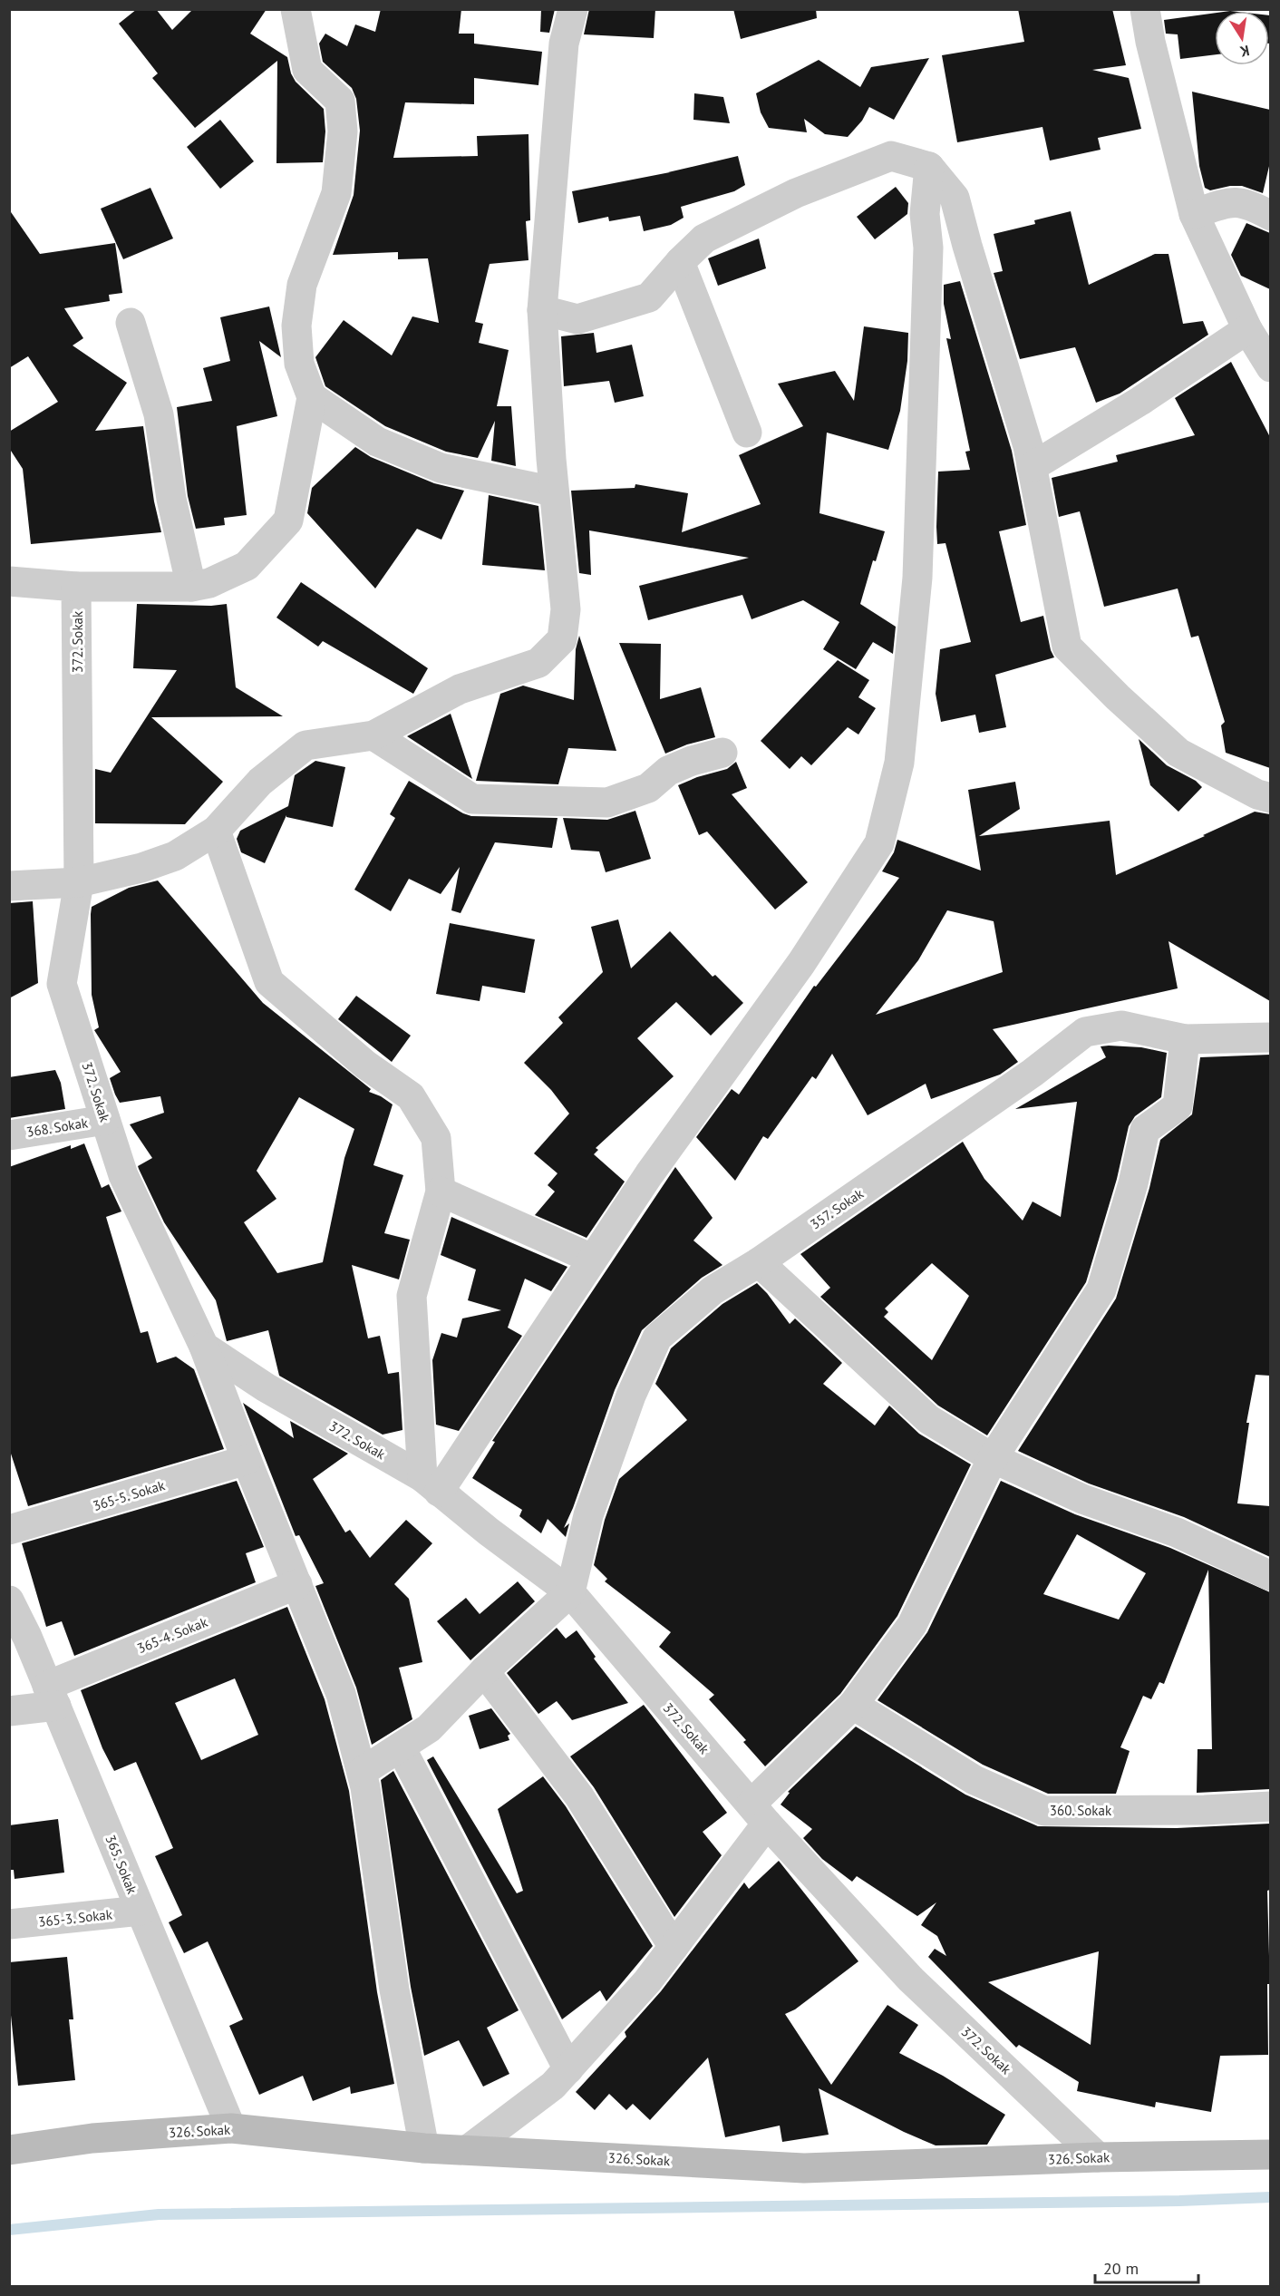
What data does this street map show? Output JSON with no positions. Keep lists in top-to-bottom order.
{
  "streets": {
    "street": [
      "372. Sokak",
      "368. Sokak",
      "357. Sokak",
      "365-5. Sokak",
      "365-4. Sokak",
      "360. Sokak",
      "365. Sokak",
      "365-3. Sokak",
      "326. Sokak"
    ]
  },
  "crossings": [
    ["372. Sokak", "368. Sokak"],
    ["372. Sokak", "357. Sokak"],
    ["372. Sokak", "326. Sokak"],
    ["365-4. Sokak", "365. Sokak"],
    ["365. Sokak", "365-3. Sokak"],
    ["365. Sokak", "326. Sokak"]
  ],
  "scale_bar": "20 m",
  "north": "bottom"
}
